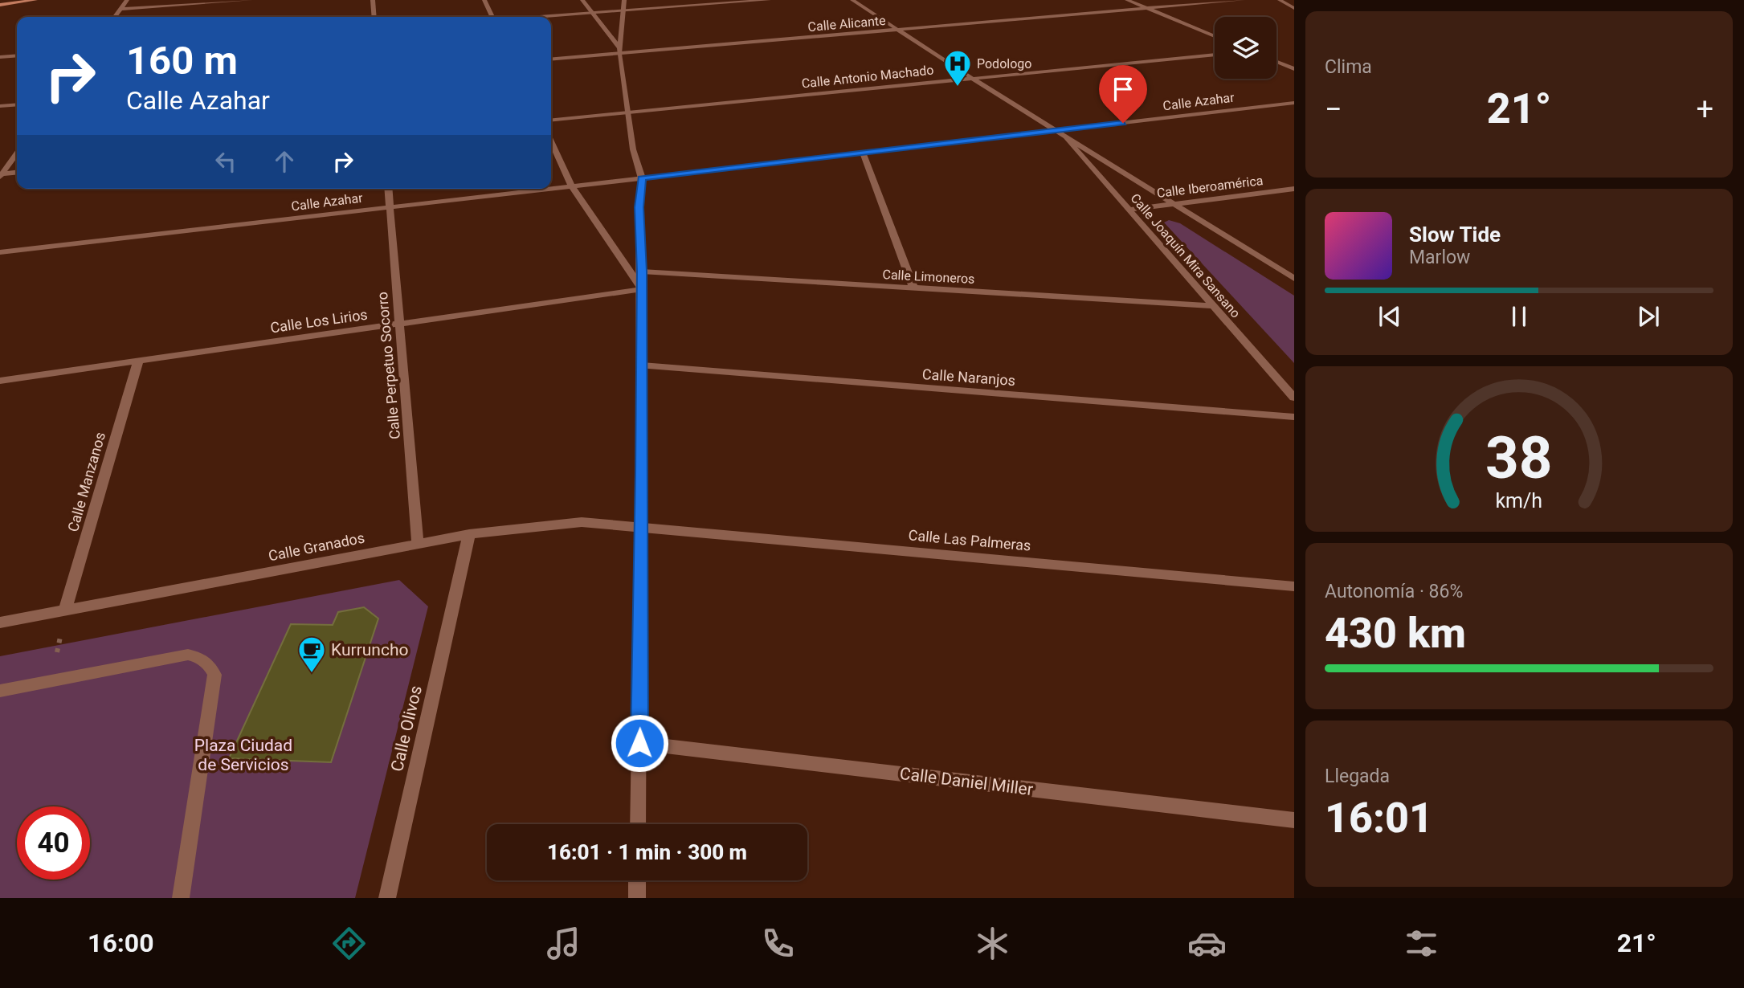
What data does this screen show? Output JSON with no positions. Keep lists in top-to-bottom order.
{
  "streets": {
    "street": [
      "Calle Alicante",
      "Calle Antonio Machado",
      "Calle Azahar",
      "Calle Iberoamérica",
      "Calle Joaquín Mira Sansano",
      "Calle Limoneros",
      "Calle Los Lirios",
      "Calle Perpetuo Socorro",
      "Calle Naranjos",
      "Calle Manzanos",
      "Calle Las Palmeras",
      "Calle Granados",
      "Calle Olivos",
      "Calle Daniel Miller"
    ]
  },
  "crossings": [
    ["Calle Azahar", "Calle Joaquín Mira Sansano"],
    ["Calle Azahar", "Calle Perpetuo Socorro"],
    ["Calle Iberoamérica", "Calle Joaquín Mira Sansano"],
    ["Calle Joaquín Mira Sansano", "Calle Limoneros"],
    ["Calle Los Lirios", "Calle Perpetuo Socorro"],
    ["Calle Los Lirios", "Calle Manzanos"],
    ["Calle Perpetuo Socorro", "Calle Granados"],
    ["Calle Manzanos", "Calle Granados"],
    ["Calle Las Palmeras", "Calle Granados"],
    ["Calle Granados", "Calle Olivos"]
  ],
  "parks": ["Plaza Ciudad de Servicios"],
  "places": {
    "hospital": ["Podologo"],
    "cafe": ["Kurruncho"]
  },
  "page": {
    "tile": [
      "Clima",
      ["Autonomía · 86%", "430 km"],
      ["Llegada", "16:01"]
    ],
    "turn": ["160 m", "Calle Azahar"],
    "heat": ["−", "21°", "+"],
    "song": ["Slow Tide", "Marlow"],
    "limit": "40",
    "trip": "16:01 · 1 min · 300 m",
    "tabs": ["16:00", "21°"],
    "gauge": ["38", "km/h"]
  }
}
